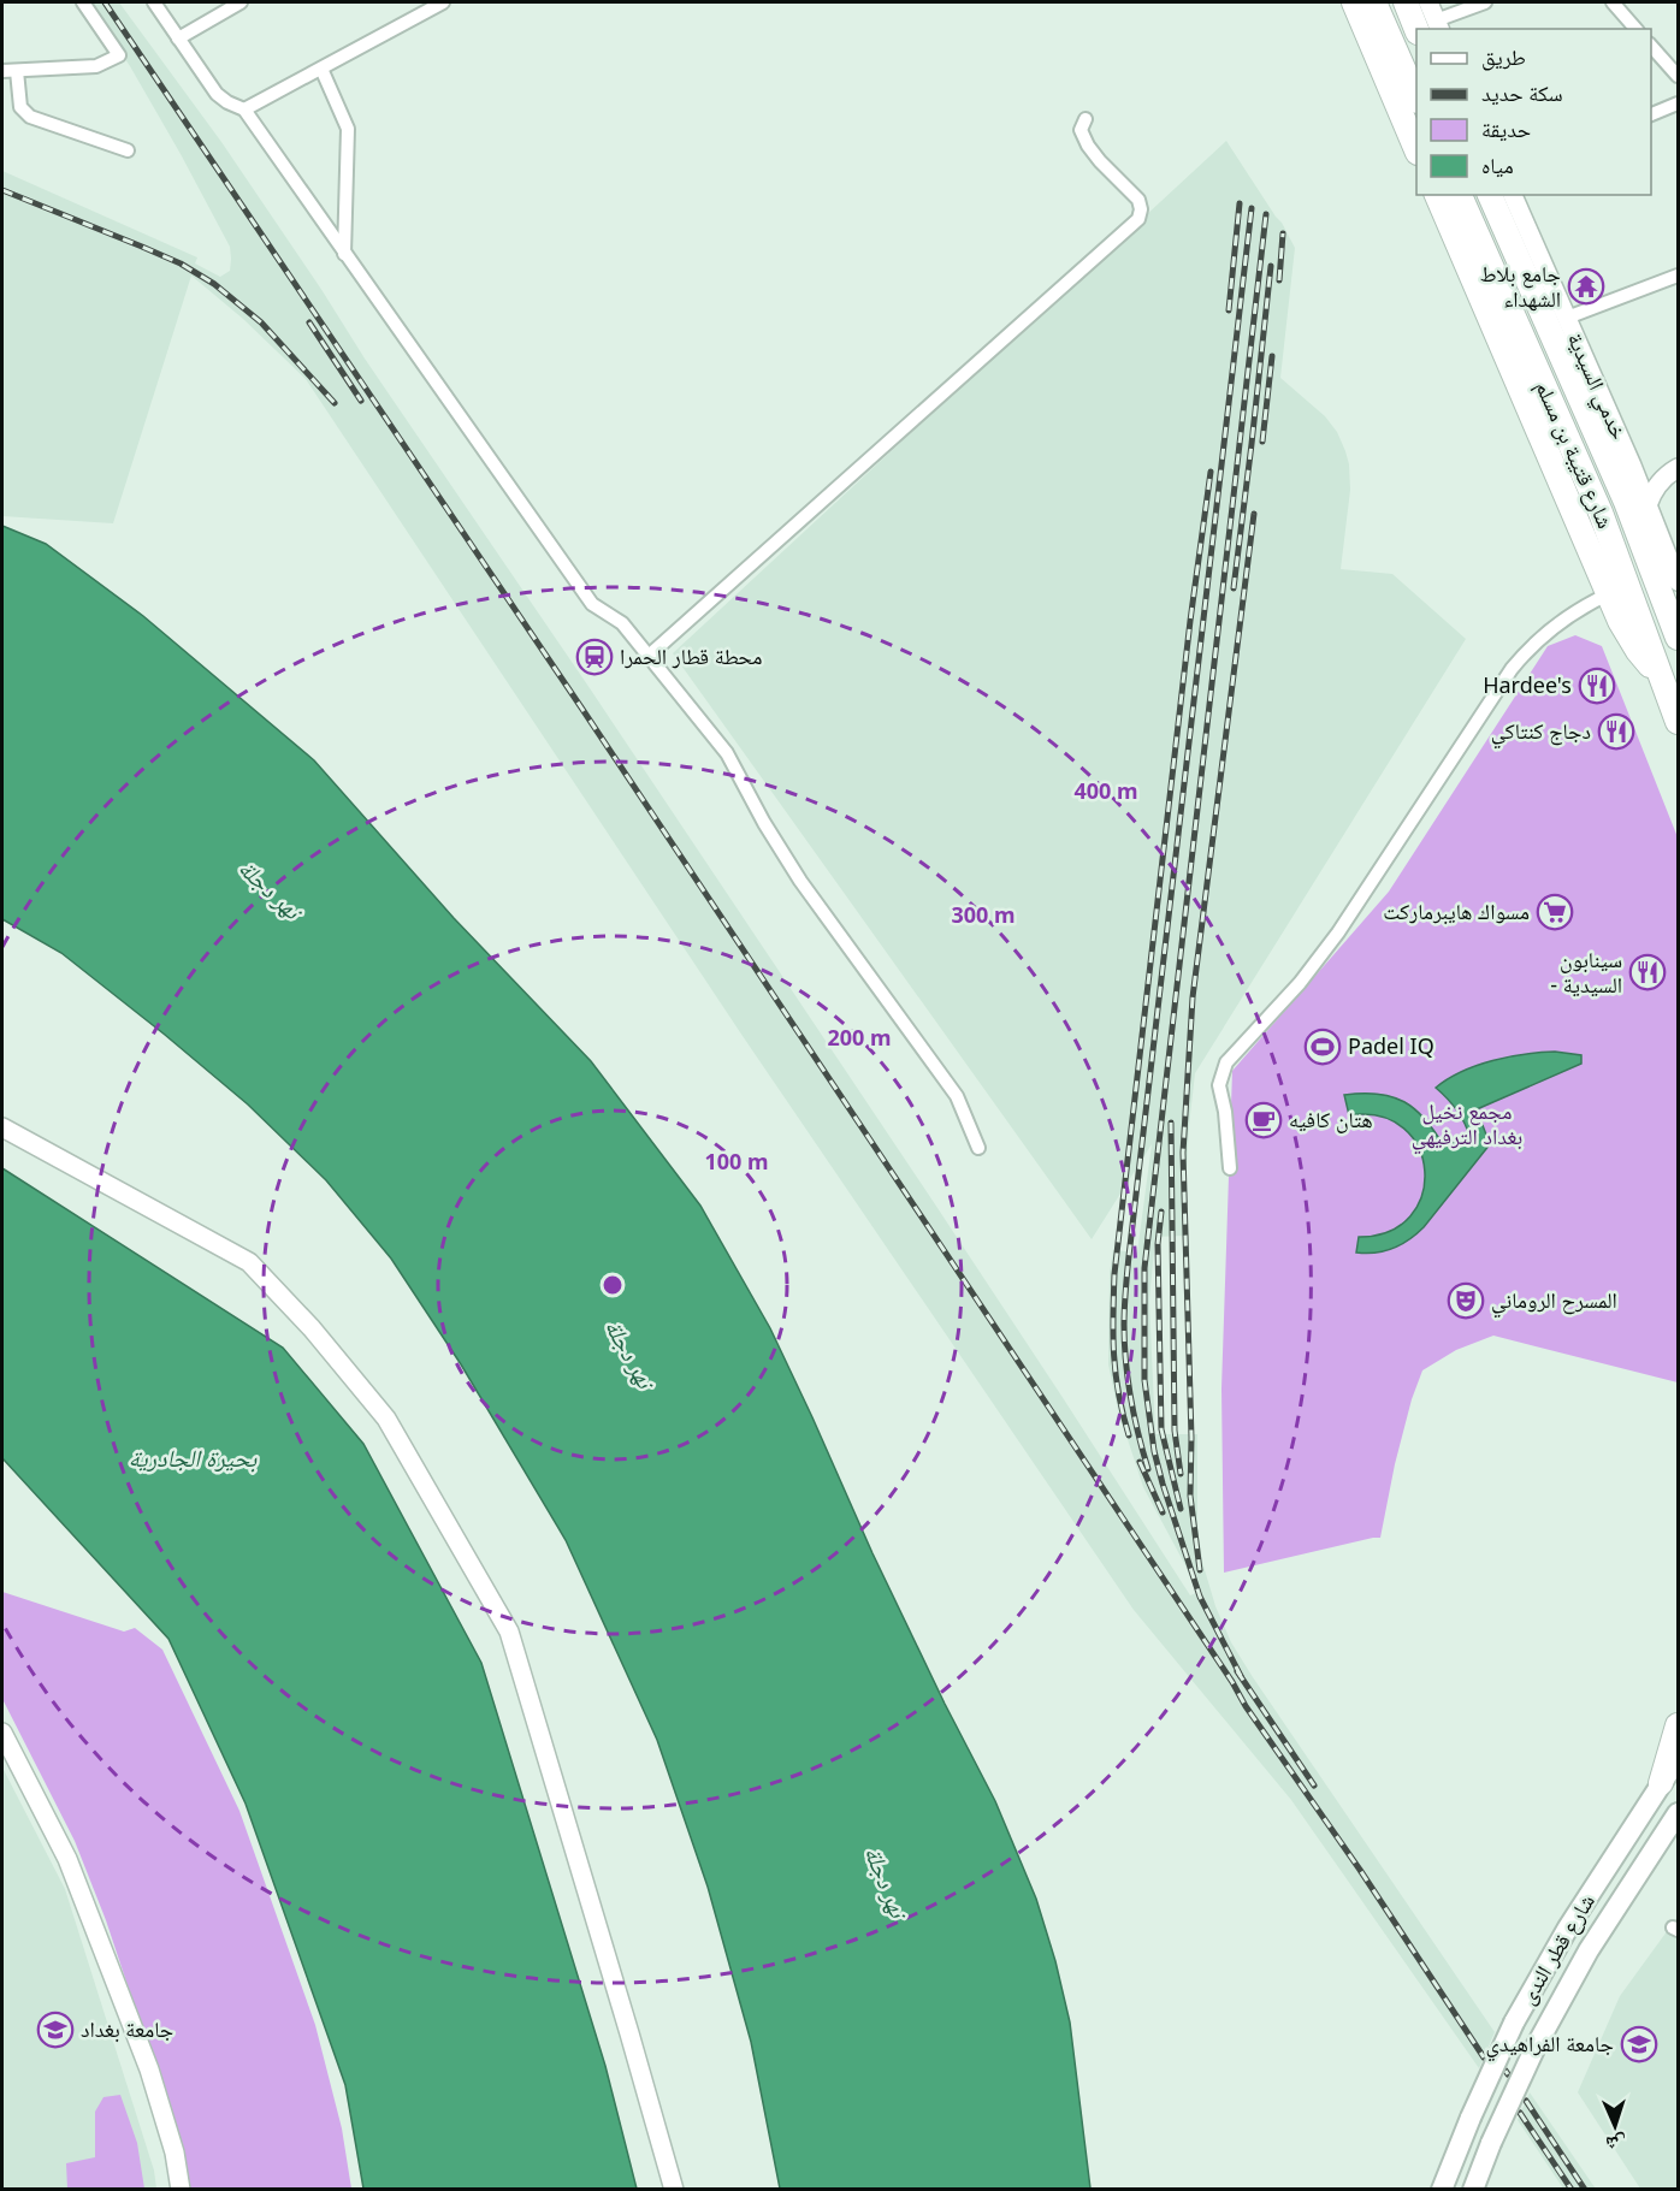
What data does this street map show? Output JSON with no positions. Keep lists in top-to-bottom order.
{
  "streets": {
    "highway": ["شارع قتيبة بن مسلم"],
    "main road": ["شارع قطر الندى"],
    "street": ["خدمي السيدية"]
  },
  "water": ["نهر دجلة", "بحيرة الجادرية"],
  "parks": ["مجمع نخيل بغداد الترفيهي"],
  "places": {
    "temple": ["جامع بلاط الشهداء"],
    "station": ["محطة قطار الحمرا"],
    "restaurant": ["Hardee's", "دجاج كنتاكي", "سينابون - السيدية"],
    "supermarket": ["مسواك هايبرماركت"],
    "sports": ["Padel IQ"],
    "cafe": ["هتان كافيه"],
    "theatre": ["المسرح الروماني"],
    "school or university": ["جامعة بغداد", "جامعة الفراهيدي"]
  },
  "legend": [
    "طريق",
    "سكة حديد",
    "حديقة",
    "مياه"
  ],
  "north": "bottom",
  "rings": [
    "400 m",
    "300 m",
    "200 m",
    "100 m"
  ]
}
